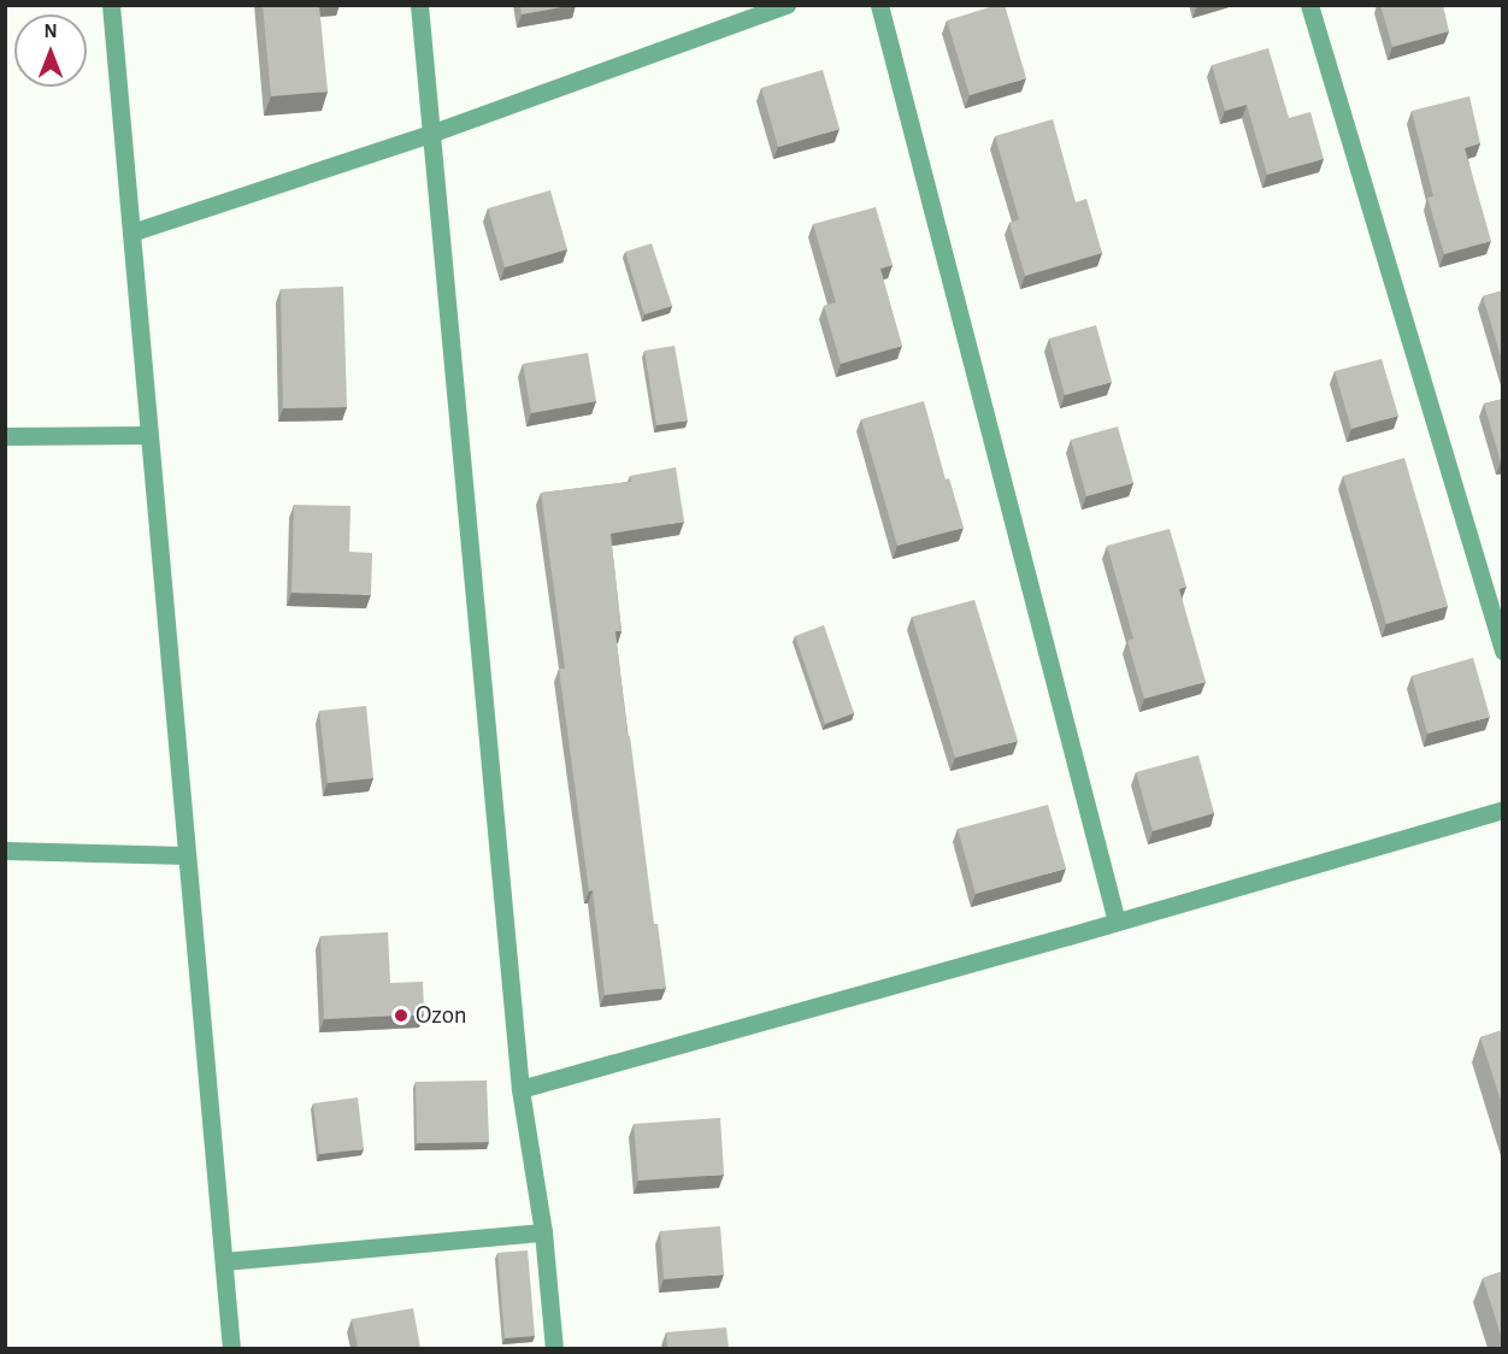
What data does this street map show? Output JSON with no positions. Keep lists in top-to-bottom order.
{
  "places": ["Ozon"],
  "north": "top"
}
